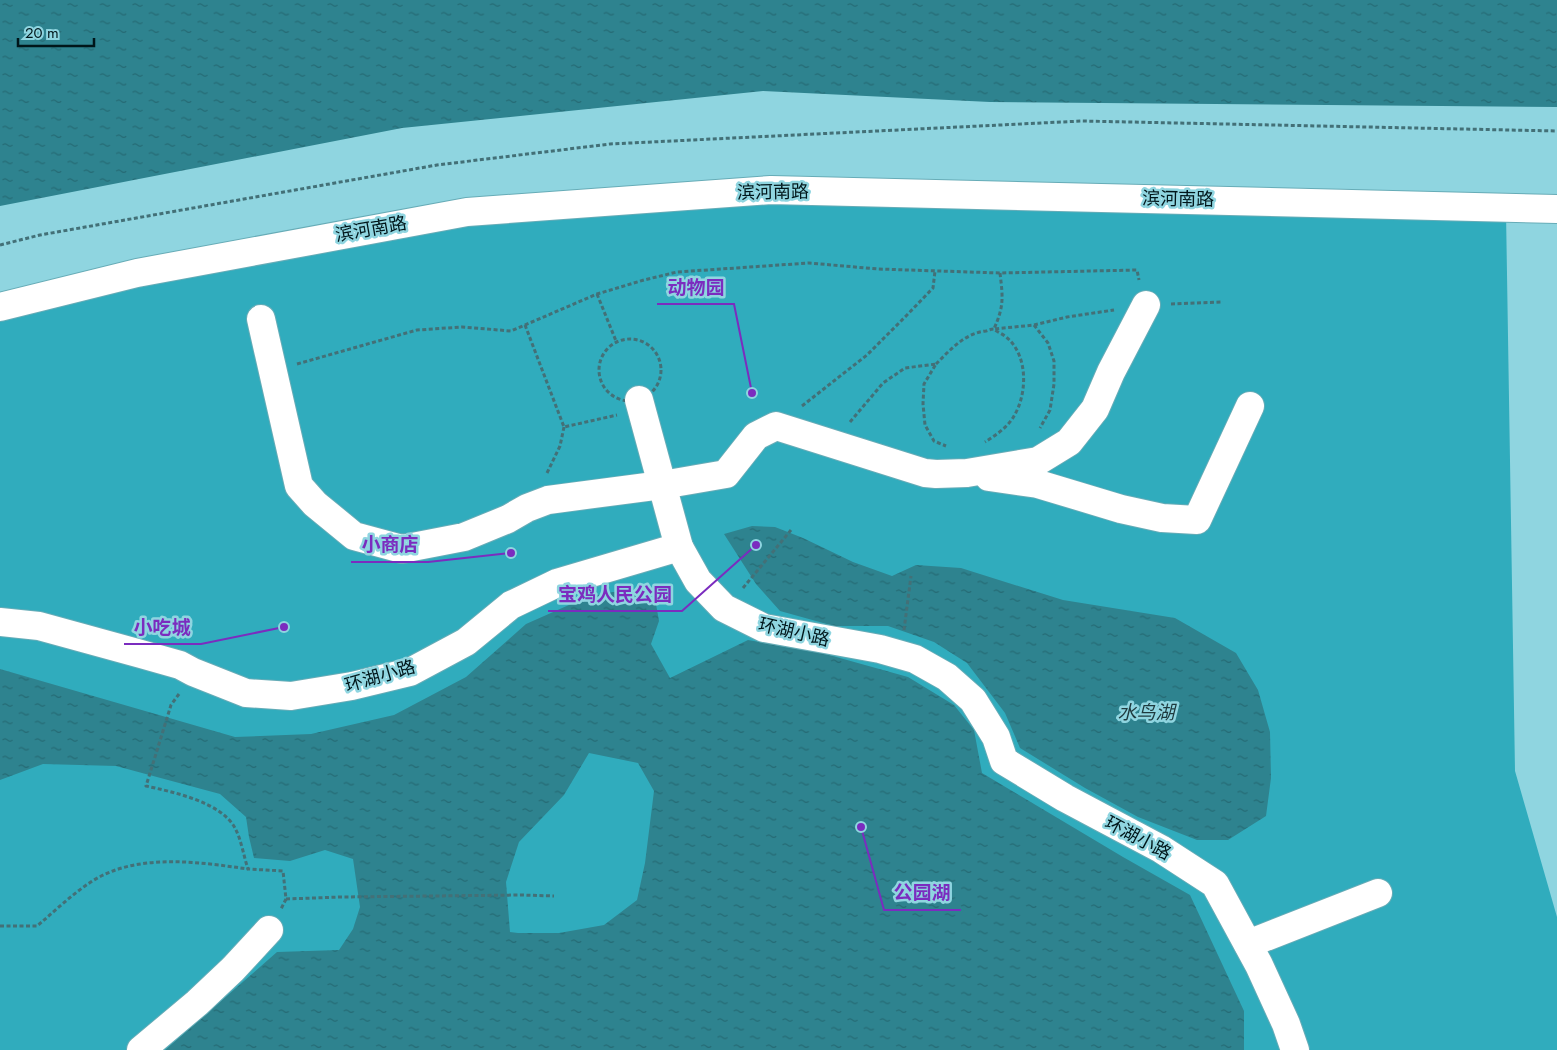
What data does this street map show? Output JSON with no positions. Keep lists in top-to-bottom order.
{
  "streets": {
    "street": ["滨河南路", "环湖小路"]
  },
  "water": ["水鸟湖"],
  "places": [
    "动物园",
    "宝鸡人民公园",
    "小商店",
    "小吃城",
    "公园湖"
  ],
  "scale_bar": "20 m"
}
